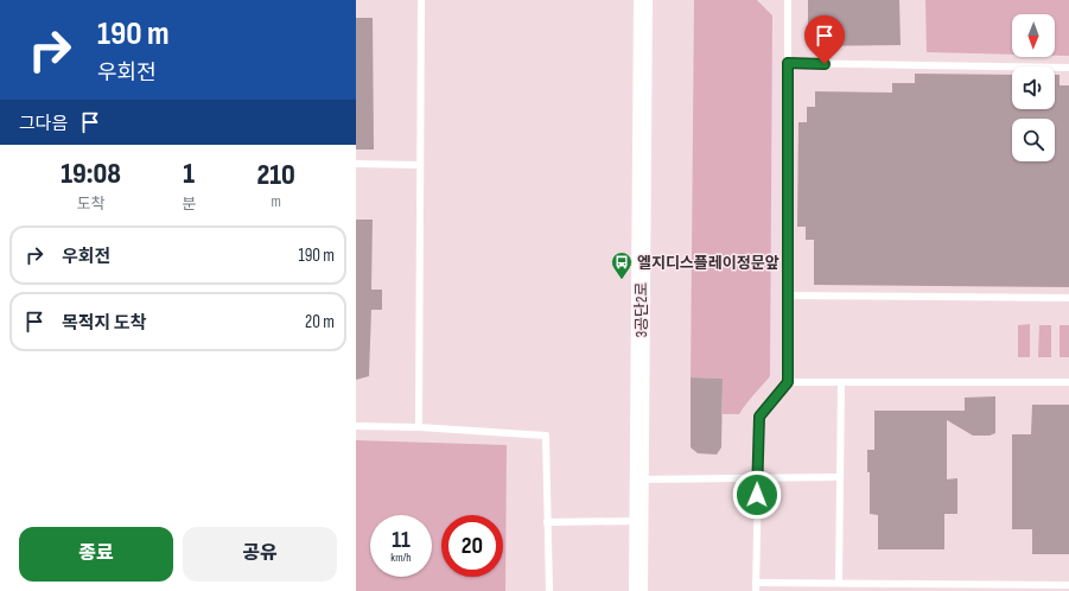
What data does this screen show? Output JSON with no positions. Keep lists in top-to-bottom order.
{
  "streets": {
    "street": ["3공단2로"]
  },
  "places": {
    "bus stop": ["엘지디스플레이정문앞"]
  },
  "north": "bottom",
  "page": {
    "turn": ["190 m", "우회전"],
    "then": "그다음",
    "eta": [
      "19:08",
      "도착",
      "1",
      "분",
      "210",
      "m"
    ],
    "list": [
      {
        "name": "우회전",
        "value": "190 m"
      },
      {
        "name": "목적지 도착",
        "value": "20 m"
      }
    ],
    "speed": "11 km/h",
    "limit": "20",
    "buttons": ["종료", "공유"]
  }
}
